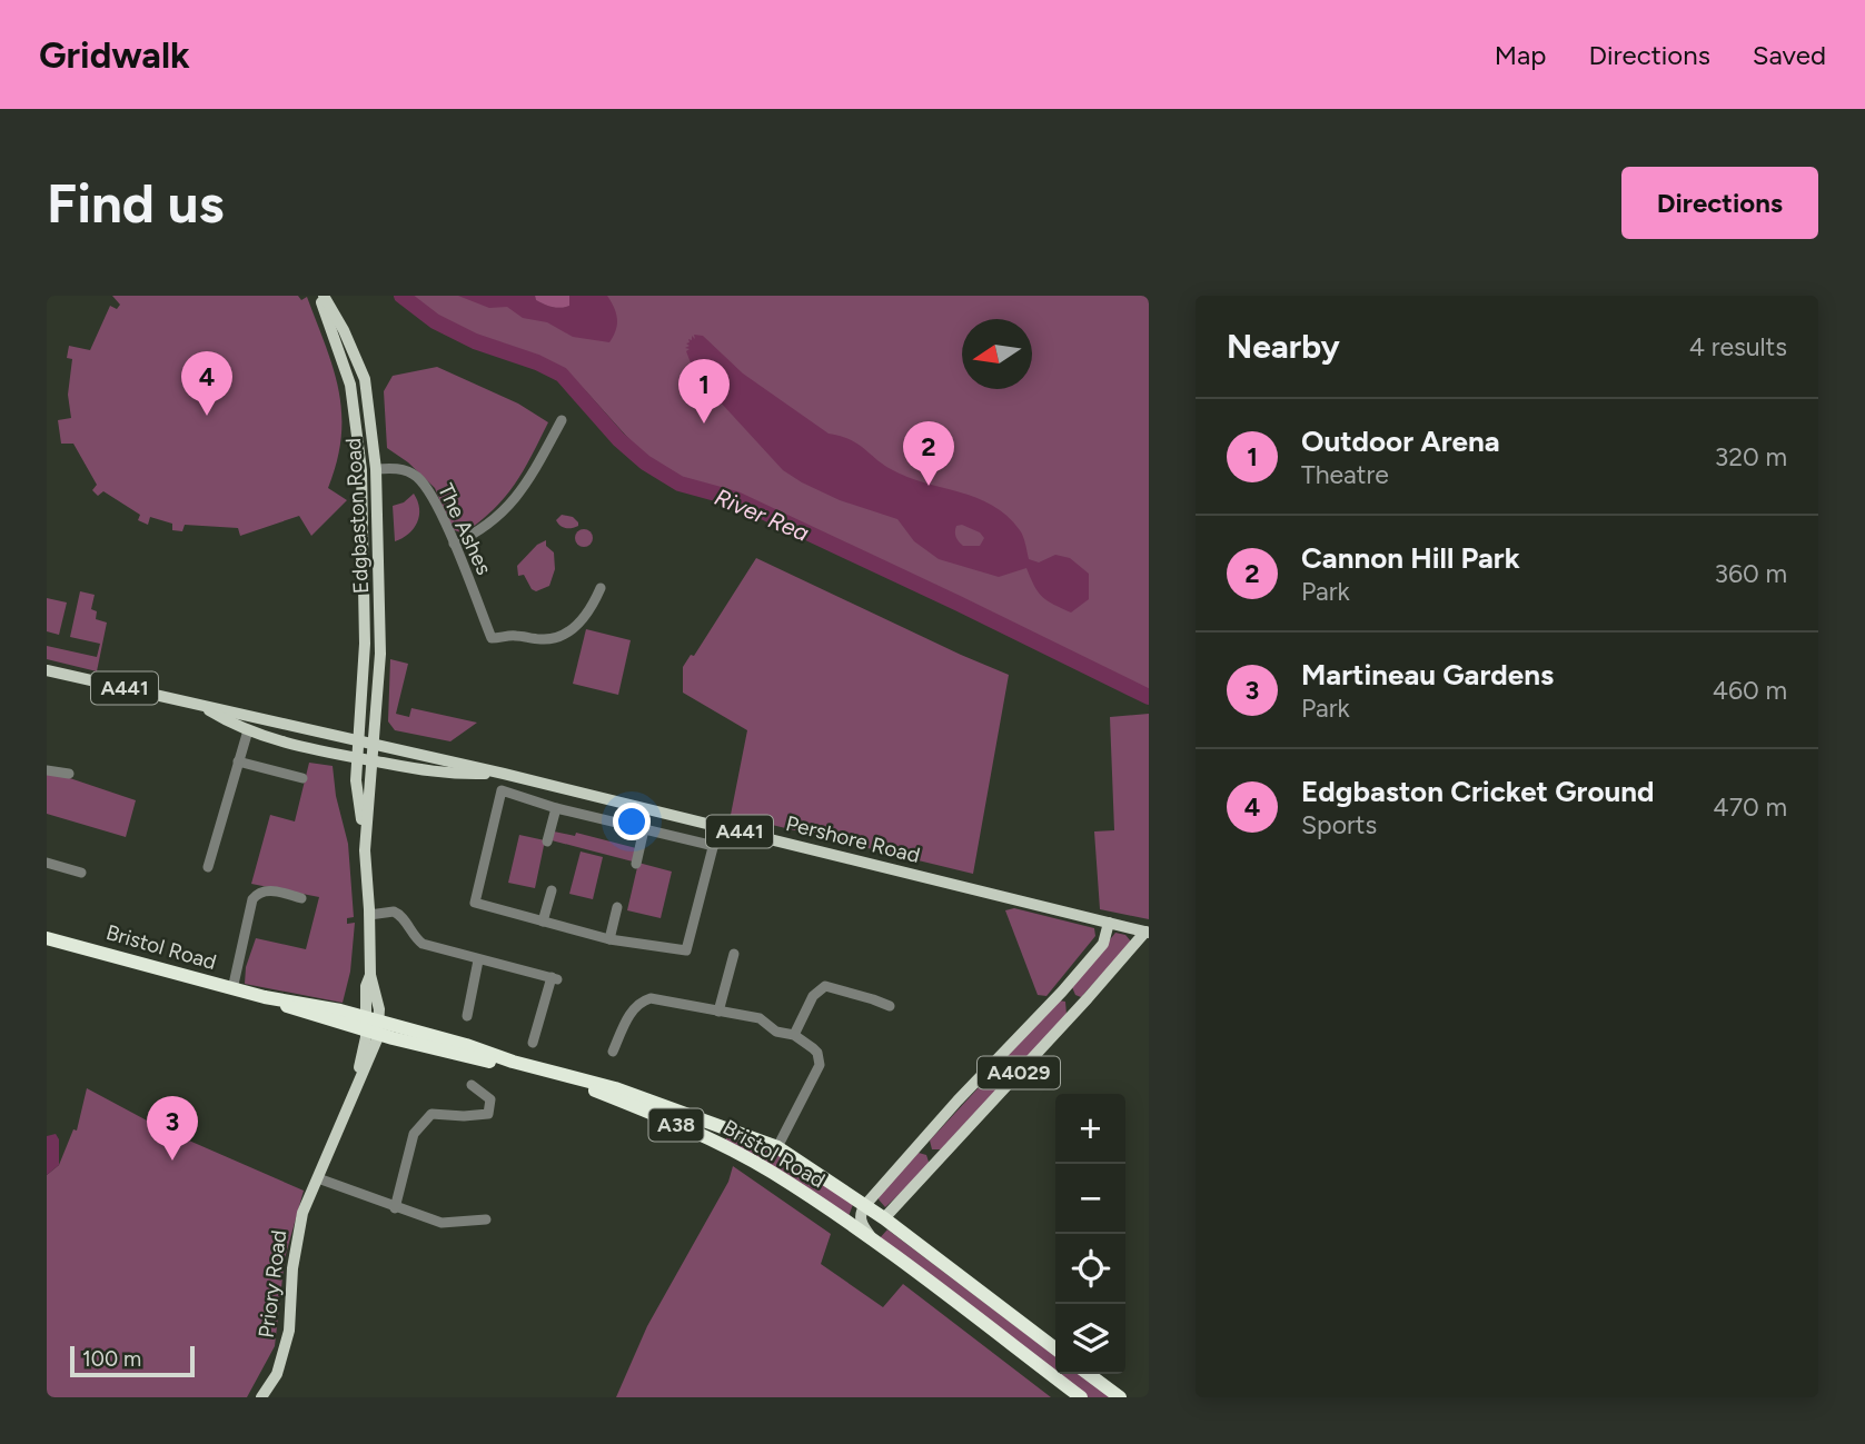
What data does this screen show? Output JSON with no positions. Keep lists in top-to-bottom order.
{
  "streets": {
    "highway": ["Bristol Road", "A38"],
    "main road": [
      "Edgbaston Road",
      "A441",
      "Pershore Road",
      "A4029",
      "Priory Road"
    ],
    "street": ["The Ashes"]
  },
  "crossings": [
    ["Edgbaston Road", "The Ashes"],
    ["Edgbaston Road", "Pershore Road"],
    ["Edgbaston Road", "Priory Road"],
    ["Pershore Road", "A4029"],
    ["Pershore Road", "Priory Road"],
    ["Bristol Road", "A4029"],
    ["Bristol Road", "Priory Road"]
  ],
  "water": ["River Rea"],
  "scale_bar": "100 m",
  "north": "left",
  "page": {
    "header": "Gridwalk",
    "nav": ["Map", "Directions", "Saved"],
    "buttons": "Directions",
    "title": "Find us",
    "heading": ["Nearby", "4 results"],
    "pins": [
      "4",
      "1",
      "2",
      "3"
    ],
    "list": [
      {
        "mark": "1",
        "name": "Outdoor Arena",
        "note": "Theatre",
        "value": "320 m"
      },
      {
        "mark": "2",
        "name": "Cannon Hill Park",
        "note": "Park",
        "value": "360 m"
      },
      {
        "mark": "3",
        "name": "Martineau Gardens",
        "note": "Park",
        "value": "460 m"
      },
      {
        "mark": "4",
        "name": "Edgbaston Cricket Ground",
        "note": "Sports",
        "value": "470 m"
      }
    ],
    "map_buttons": ["+", "−"],
    "scale": "100 m"
  }
}
